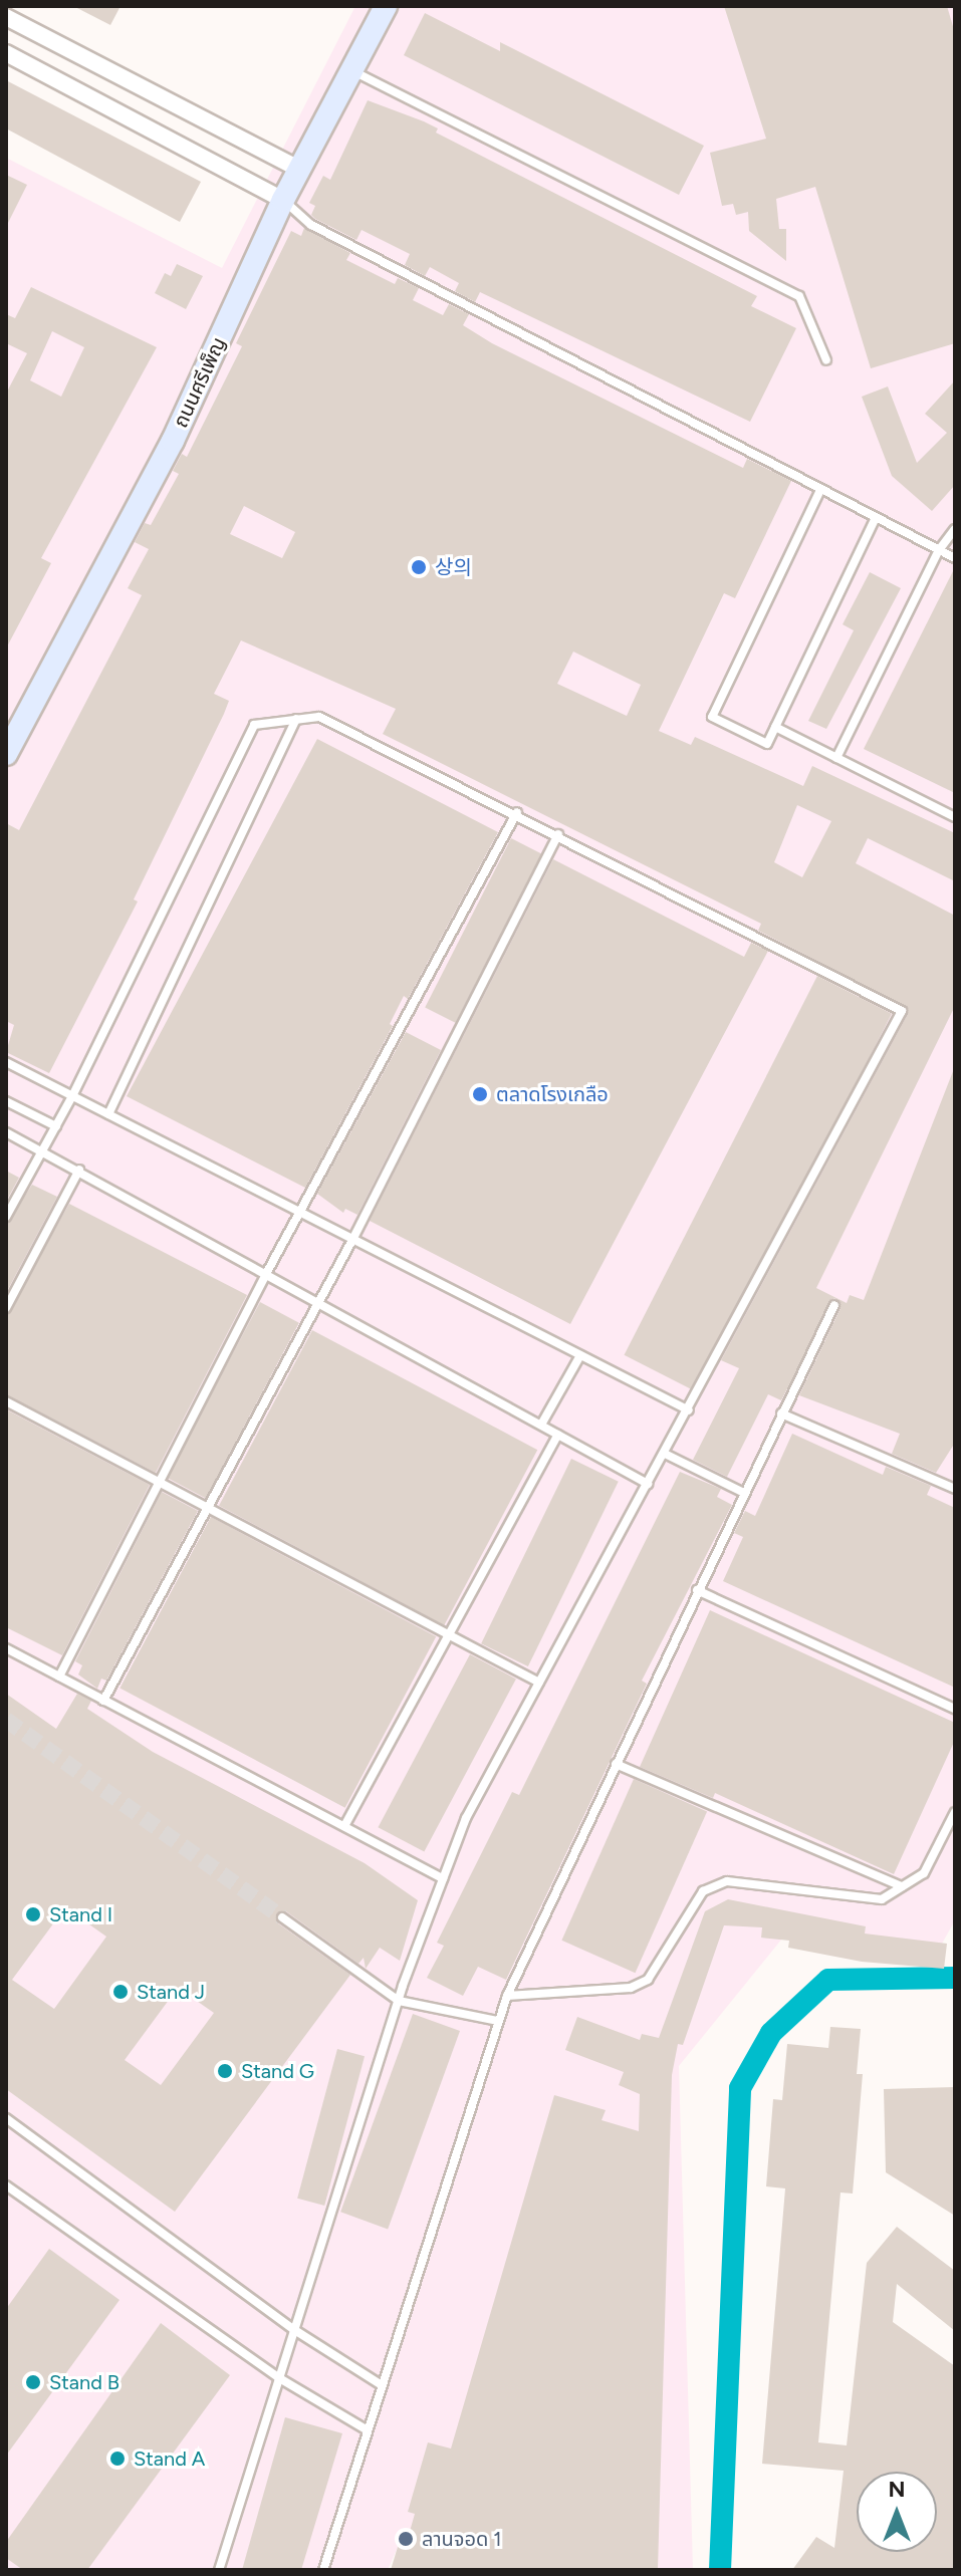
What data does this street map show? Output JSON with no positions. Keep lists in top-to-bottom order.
{
  "streets": {
    "main road": ["ถนนศรีเพ็ญ"]
  },
  "places": [
    "상의",
    "ตลาดโรงเกลือ",
    "Stand I",
    "Stand J",
    "Stand G",
    "Stand B",
    "Stand A",
    "ลานจอด 1"
  ],
  "north": "top"
}
